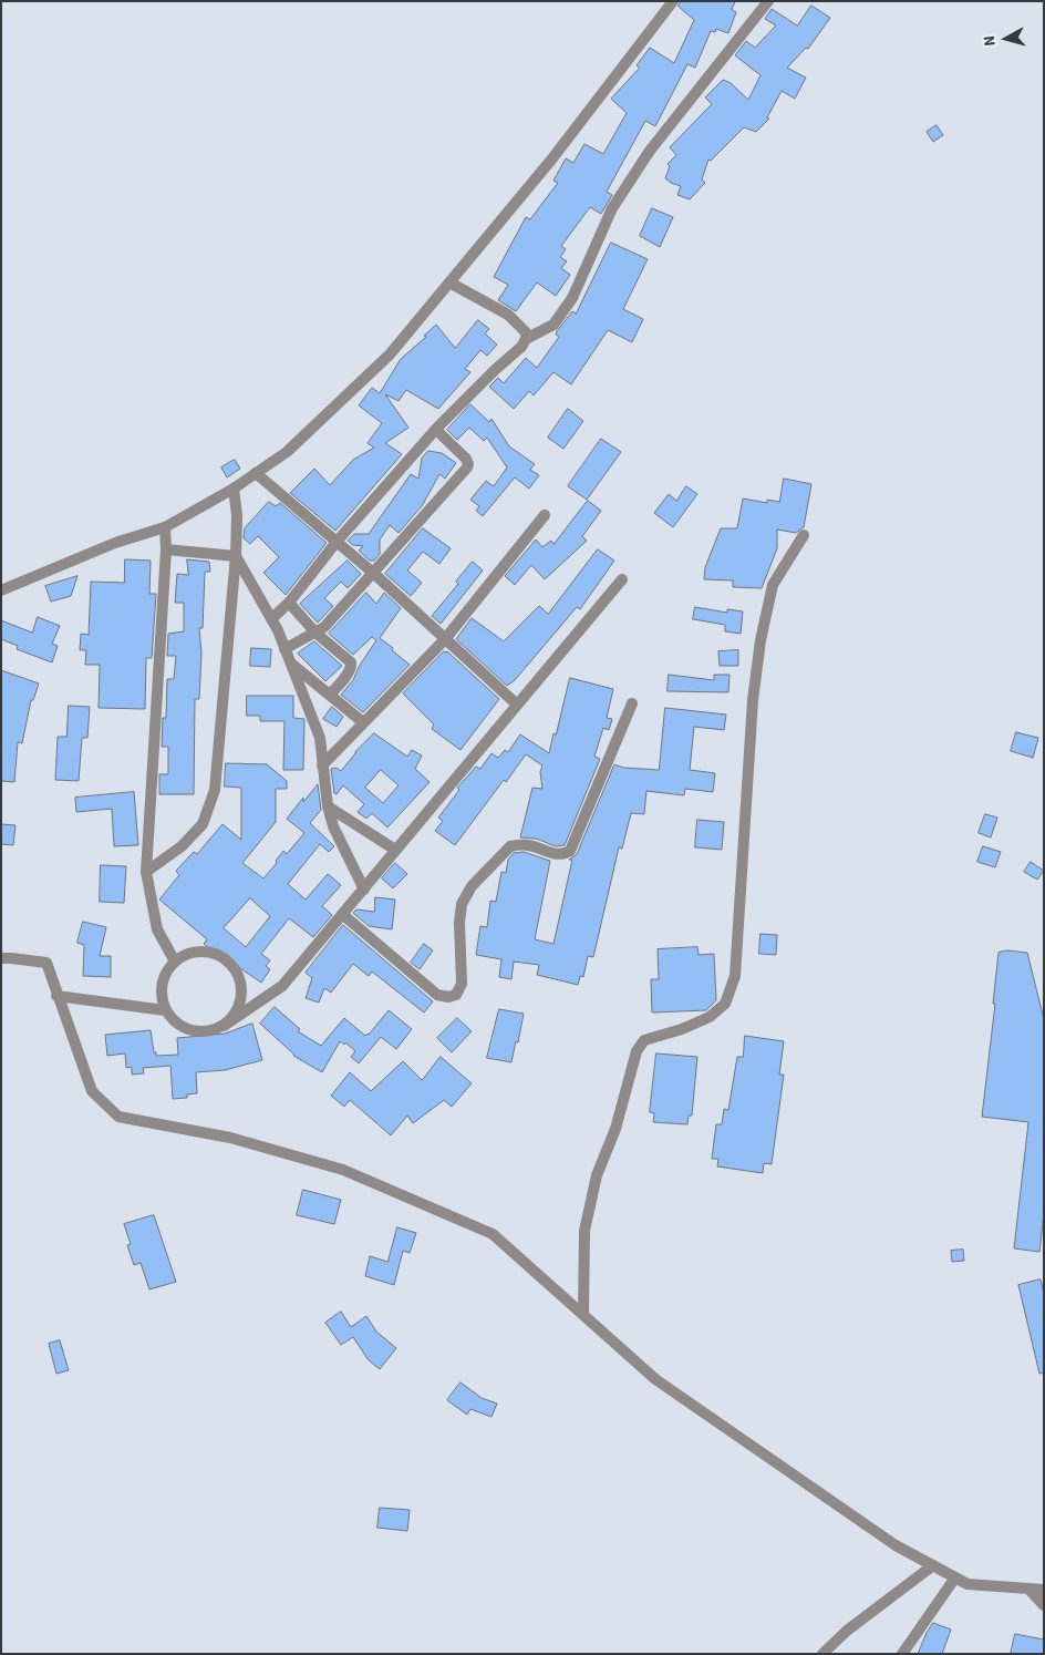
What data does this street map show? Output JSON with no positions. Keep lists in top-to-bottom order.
{
  "north": "left"
}
